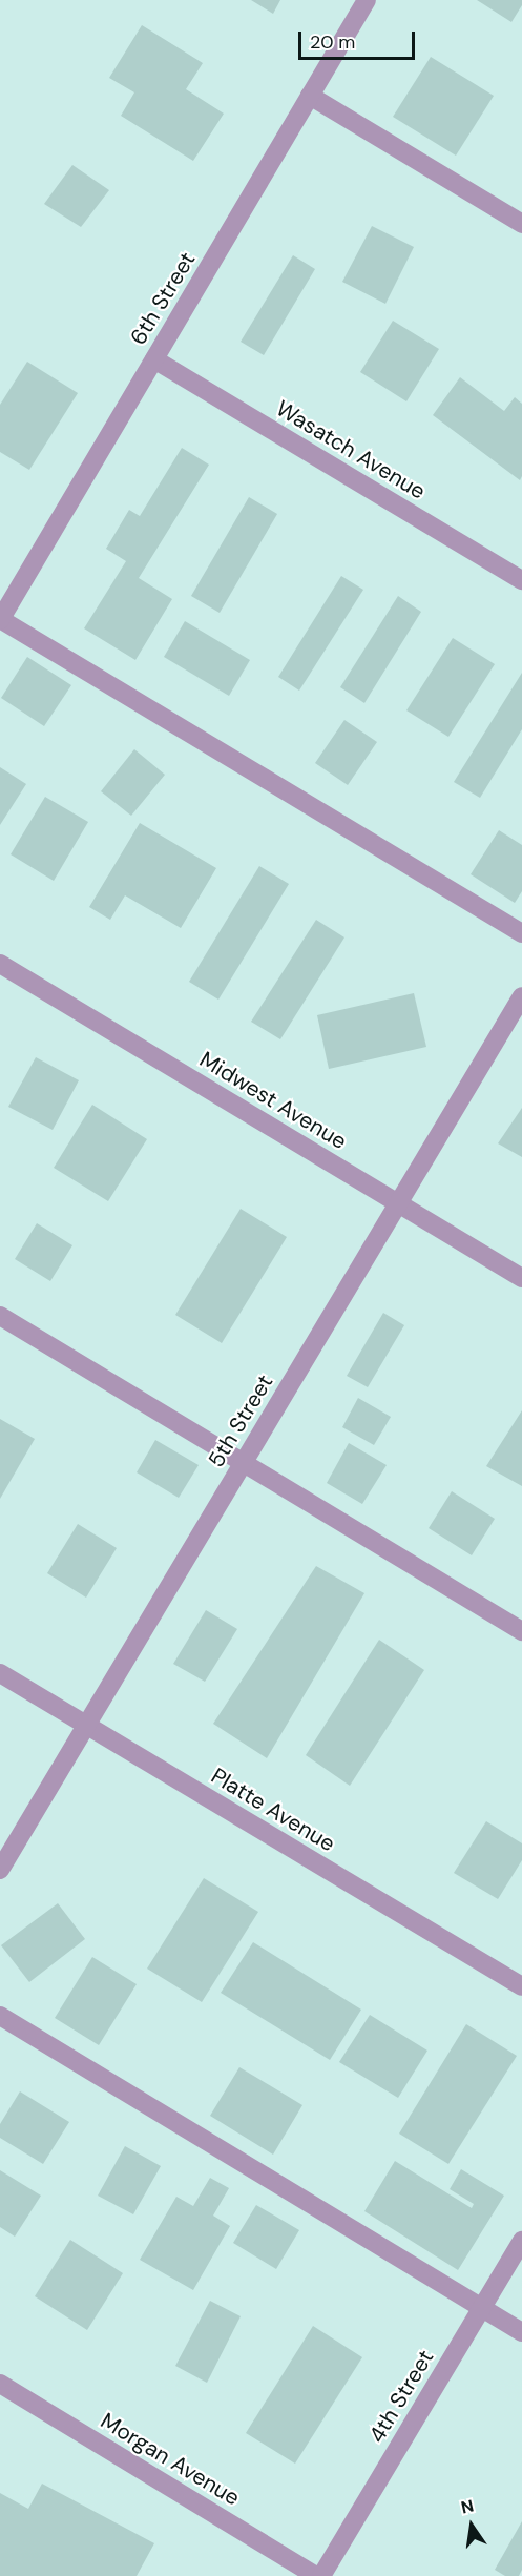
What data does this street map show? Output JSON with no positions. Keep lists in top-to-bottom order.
{
  "streets": {
    "street": [
      "6th Street",
      "Wasatch Avenue",
      "Midwest Avenue",
      "5th Street",
      "Platte Avenue",
      "4th Street",
      "Morgan Avenue"
    ]
  },
  "crossings": [
    ["6th Street", "Wasatch Avenue"],
    ["Midwest Avenue", "5th Street"],
    ["5th Street", "Platte Avenue"]
  ],
  "scale_bar": "20 m",
  "north": "top"
}
